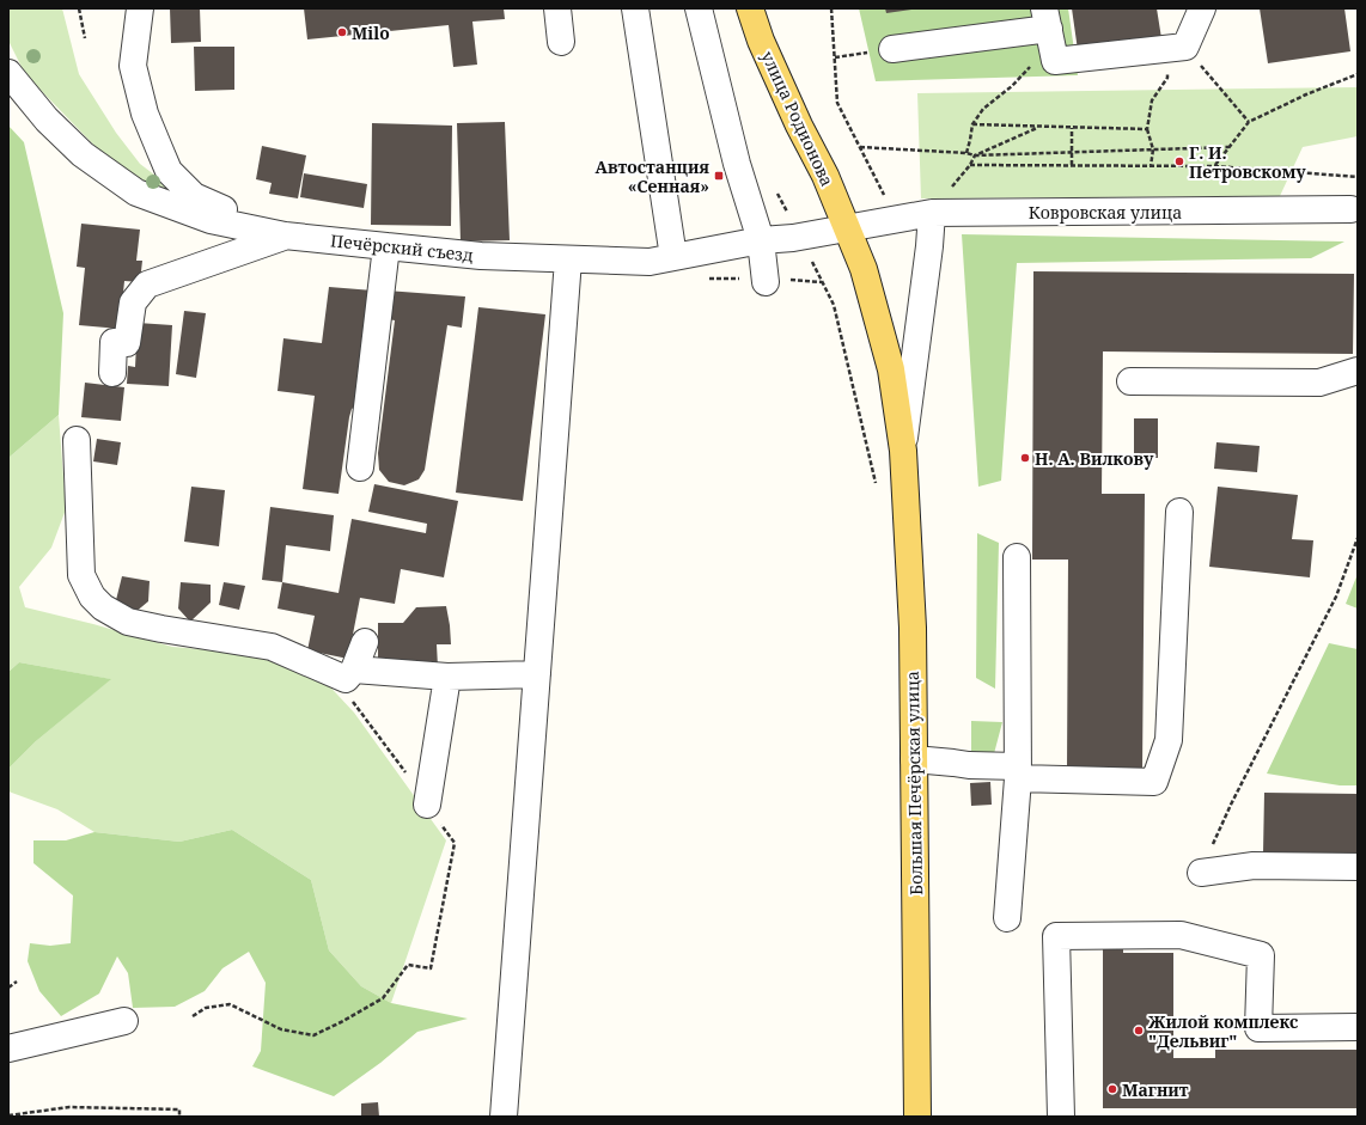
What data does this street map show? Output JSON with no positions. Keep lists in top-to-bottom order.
{
  "streets": {
    "main road": ["улица Родионова", "Большая Печёрская улица"],
    "street": ["Ковровская улица", "Печёрский съезд"]
  },
  "crossings": [
    ["улица Родионова", "Ковровская улица"],
    ["улица Родионова", "Печёрский съезд"],
    ["улица Родионова", "Большая Печёрская улица"],
    ["Ковровская улица", "Печёрский съезд"],
    ["Ковровская улица", "Большая Печёрская улица"],
    ["Печёрский съезд", "Большая Печёрская улица"]
  ],
  "places": {
    "other": [
      "Milo",
      "Г. И. Петровскому",
      "Н. А. Вилкову",
      "Жилой комплекс \"Дельвиг\"",
      "Магнит"
    ],
    "transit": ["Автостанция «Сенная»"]
  }
}
